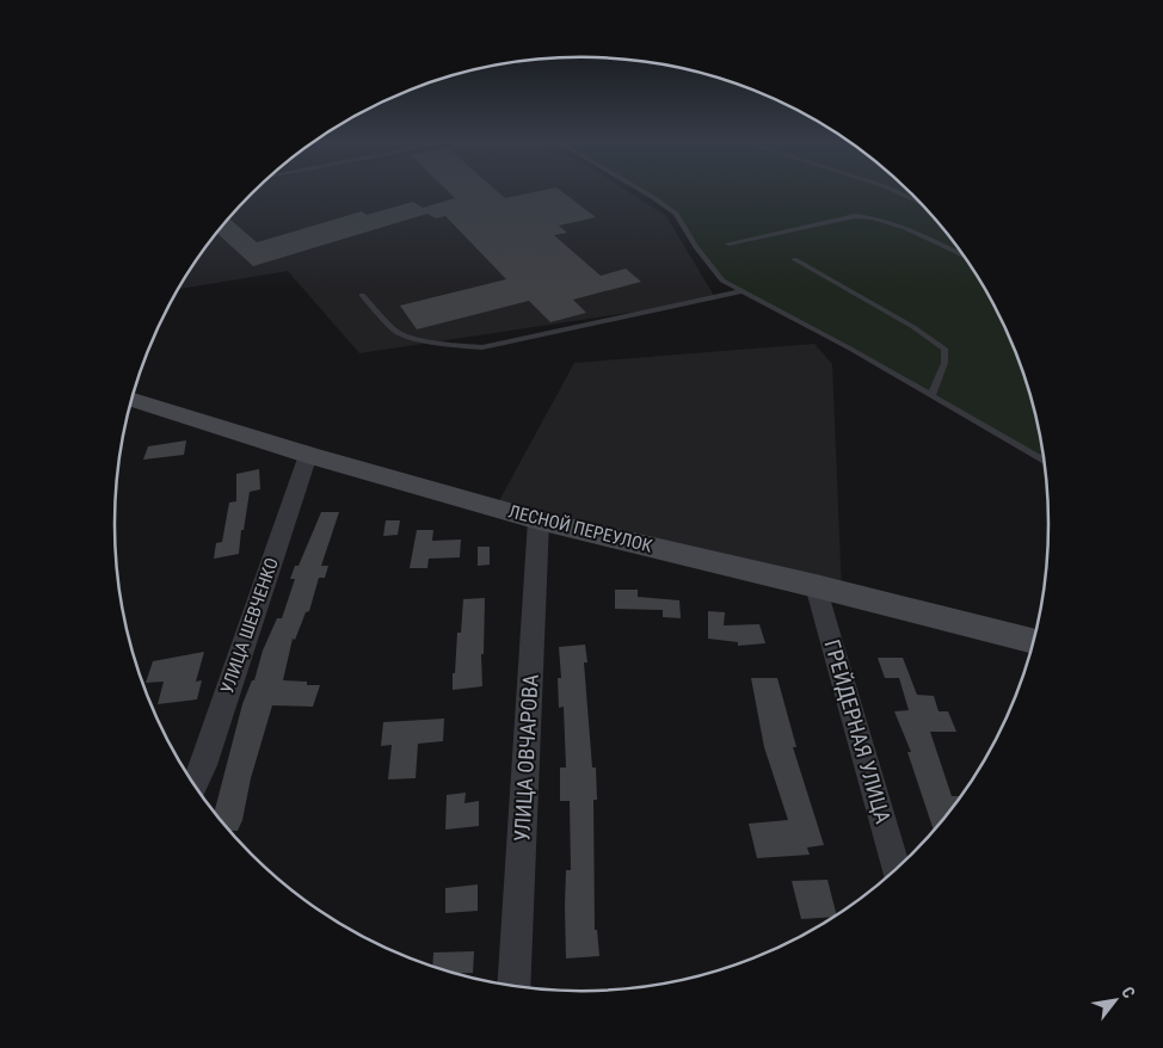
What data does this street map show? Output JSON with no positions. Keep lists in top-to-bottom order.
{
  "streets": {
    "main road": ["ЛЕСНОЙ ПЕРЕУЛОК"],
    "street": ["УЛИЦА ШЕВЧЕНКО", "ГРЕЙДЕРНАЯ УЛИЦА", "УЛИЦА ОВЧАРОВА"]
  },
  "crossings": [
    ["ЛЕСНОЙ ПЕРЕУЛОК", "УЛИЦА ШЕВЧЕНКО"],
    ["ЛЕСНОЙ ПЕРЕУЛОК", "ГРЕЙДЕРНАЯ УЛИЦА"],
    ["ЛЕСНОЙ ПЕРЕУЛОК", "УЛИЦА ОВЧАРОВА"]
  ],
  "north": "top right"
}
